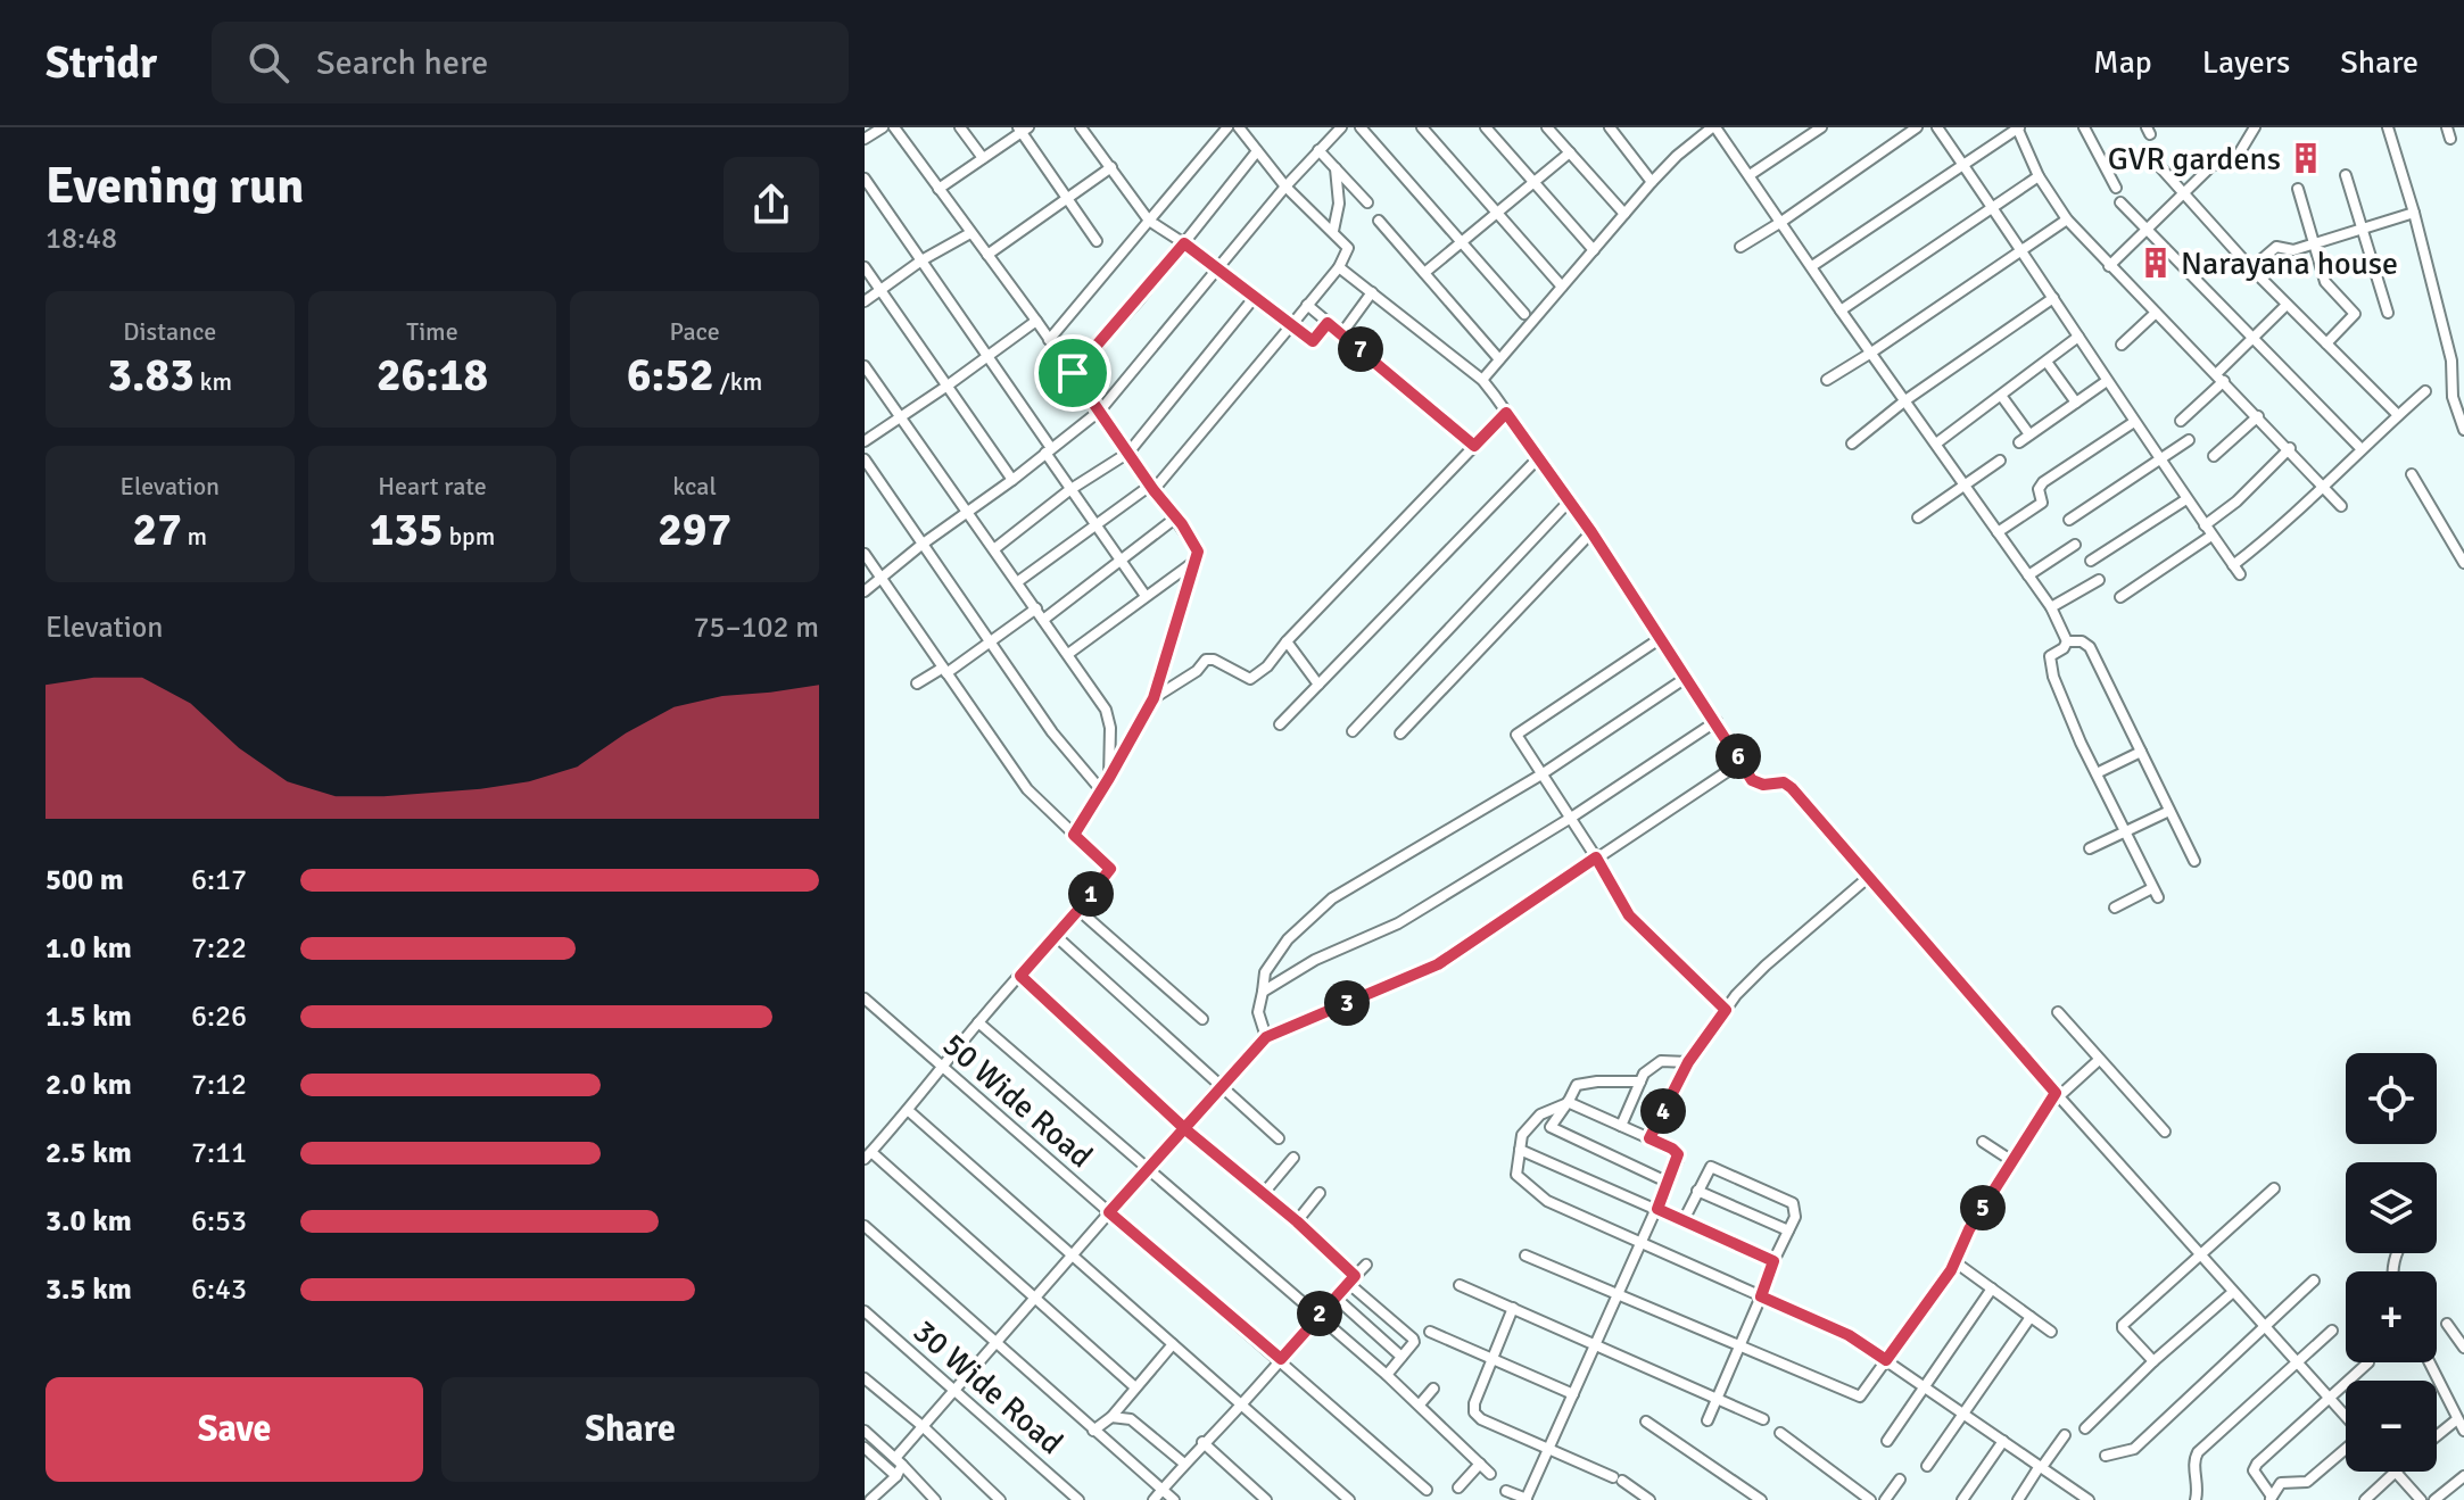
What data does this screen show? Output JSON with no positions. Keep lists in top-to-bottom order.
{
  "streets": {
    "street": ["50 Wide Road", "30 Wide Road"]
  },
  "places": {
    "building": ["GVR gardens", "Narayana house"]
  },
  "page": {
    "header": "Stridr",
    "search": "Search here",
    "nav": ["Map", "Layers", "Share"],
    "heading": ["Evening run", "18:48"],
    "stats": [
      ["Distance", "3.83 km"],
      ["Time", "26:18"],
      ["Pace", "6:52 /km"],
      ["Elevation", "27 m"],
      ["Heart rate", "135 bpm"],
      ["kcal", "297"]
    ],
    "pins": [
      "7",
      "6",
      "1",
      "3",
      "4",
      "5",
      "2"
    ],
    "chart": ["Elevation", "75–102 m"],
    "list": [
      {
        "name": "500 m",
        "note": "6:17"
      },
      {
        "name": "1.0 km",
        "note": "7:22"
      },
      {
        "name": "1.5 km",
        "note": "6:26"
      },
      {
        "name": "2.0 km",
        "note": "7:12"
      },
      {
        "name": "2.5 km",
        "note": "7:11"
      },
      {
        "name": "3.0 km",
        "note": "6:53"
      },
      {
        "name": "3.5 km",
        "note": "6:43"
      }
    ],
    "map_buttons": ["+", "−"],
    "buttons": ["Save", "Share"]
  }
}
